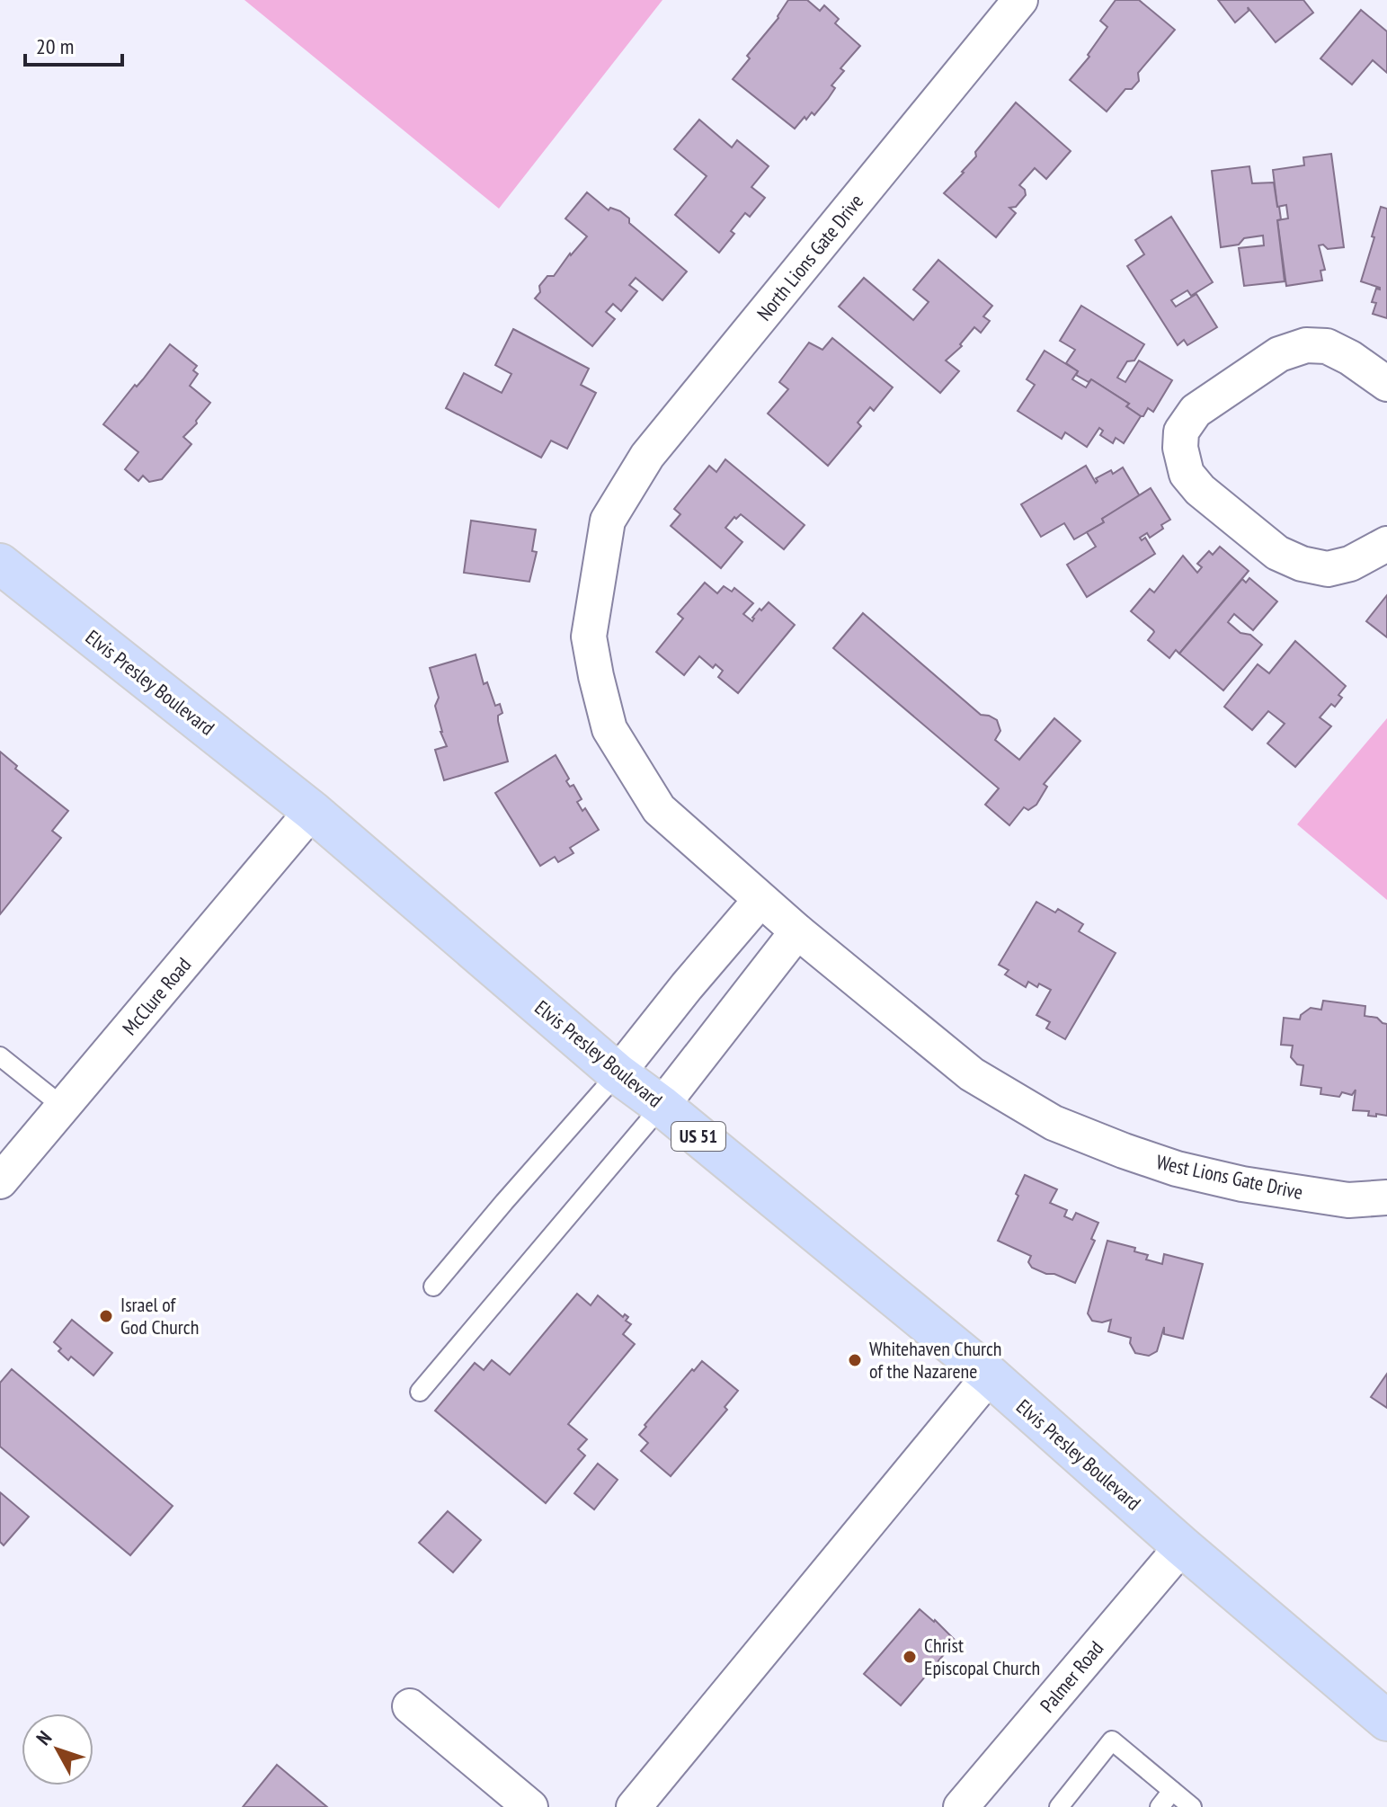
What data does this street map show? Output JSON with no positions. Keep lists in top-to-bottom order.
{
  "streets": {
    "main road": ["Elvis Presley Boulevard", "US 51"],
    "street": [
      "North Lions Gate Drive",
      "McClure Road",
      "West Lions Gate Drive",
      "Palmer Road"
    ]
  },
  "crossings": [
    ["North Lions Gate Drive", "West Lions Gate Drive"],
    ["Elvis Presley Boulevard", "McClure Road"],
    ["Elvis Presley Boulevard", "Palmer Road"]
  ],
  "places": ["Israel of God Church", "Whitehaven Church of the Nazarene", "Christ Episcopal Church"],
  "scale_bar": "20 m",
  "north": "top left"
}
